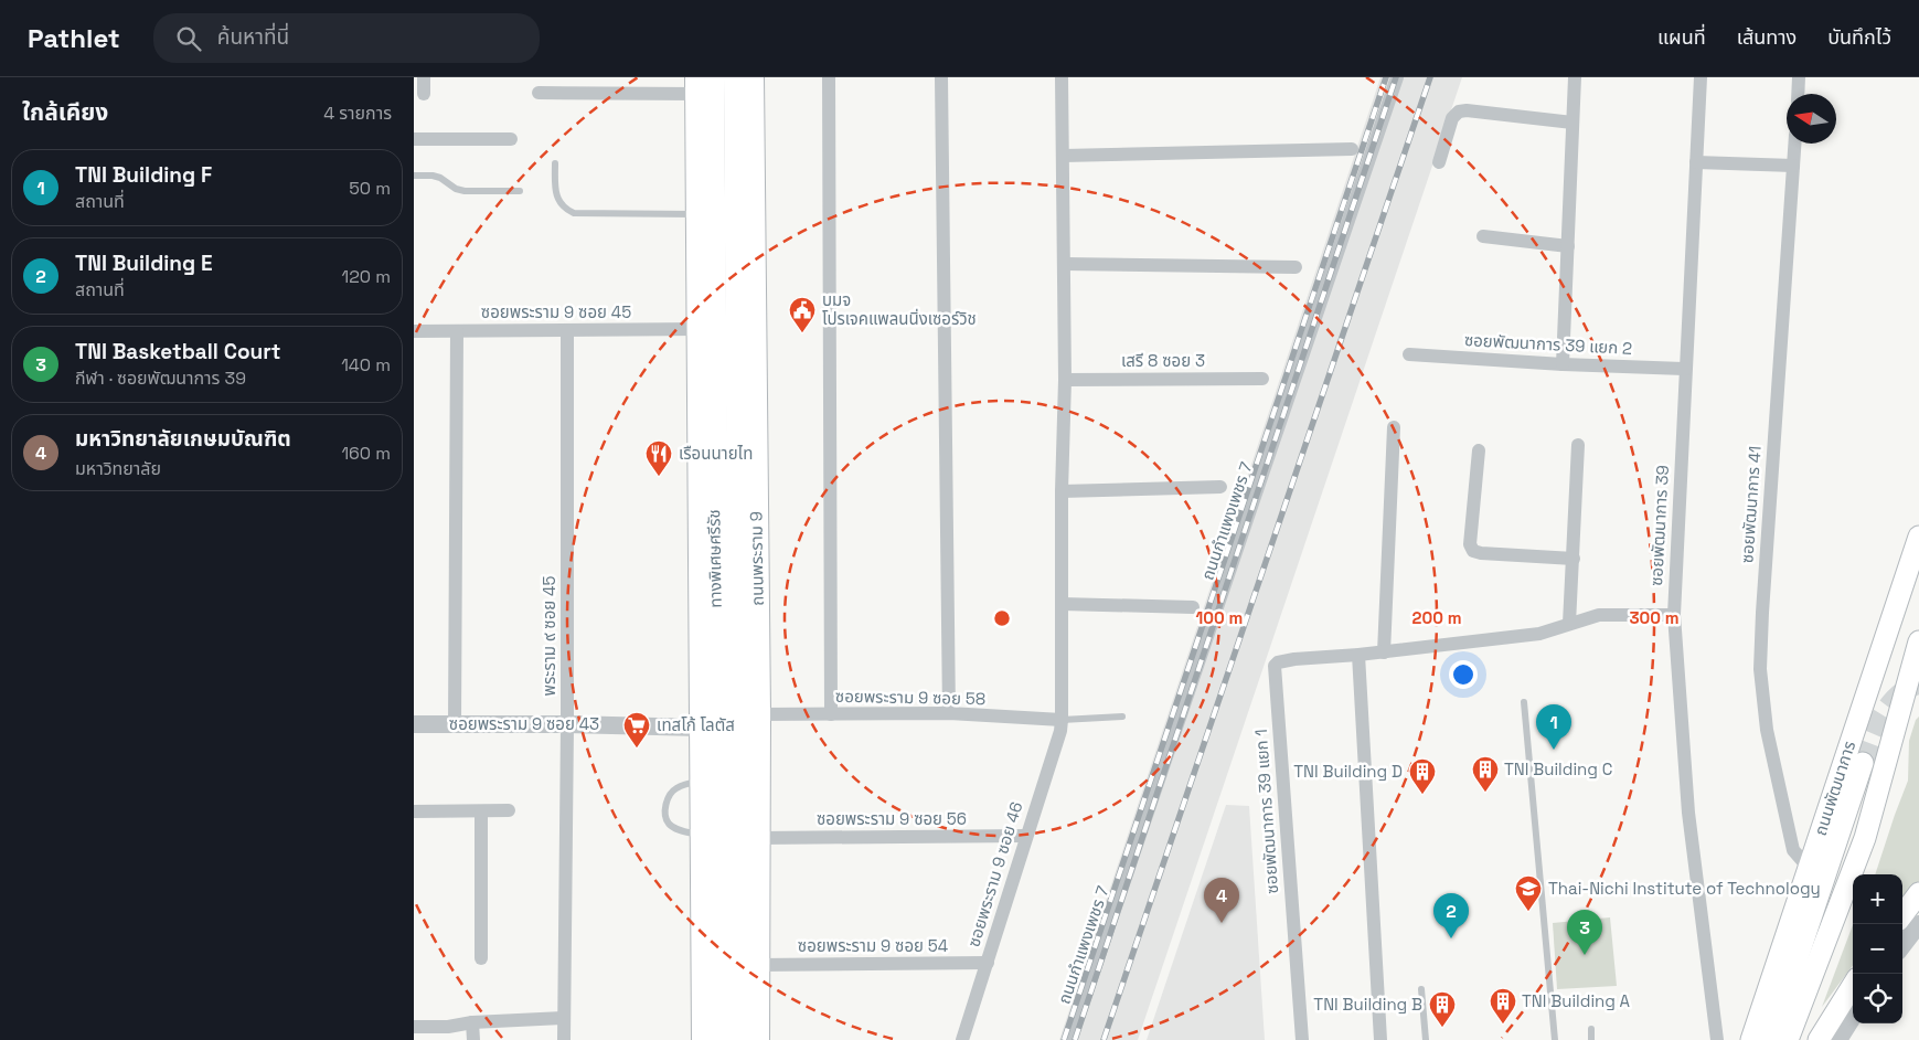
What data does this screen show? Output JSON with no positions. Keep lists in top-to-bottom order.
{
  "streets": {
    "highway": ["ทางพิเศษศรีรัช"],
    "main road": ["ถนนพระราม 9", "ถนนพัฒนาการ"],
    "street": [
      "ซอยพระราม 9 ซอย 45",
      "ซอยพัฒนาการ 39 แยก 2",
      "เสรี 8 ซอย 3",
      "ซอยพัฒนาการ 41",
      "ถนนกำแพงเพชร 7",
      "ซอยพัฒนาการ 39",
      "พระราม ๙ ซอย 45",
      "ซอยพระราม 9 ซอย 58",
      "ซอยพระราม 9 ซอย 43",
      "ซอยพัฒนาการ 39 แยก 1",
      "ซอยพระราม 9 ซอย 56",
      "ซอยพระราม 9 ซอย 46",
      "ซอยพระราม 9 ซอย 54"
    ]
  },
  "crossings": [
    ["ซอยพระราม 9 ซอย 45", "พระราม ๙ ซอย 45"],
    ["ซอยพัฒนาการ 39 แยก 2", "ซอยพัฒนาการ 39"],
    ["เสรี 8 ซอย 3", "ซอยพระราม 9 ซอย 46"],
    ["ซอยพัฒนาการ 41", "ถนนพัฒนาการ"],
    ["ซอยพัฒนาการ 39", "ซอยพัฒนาการ 39 แยก 1"],
    ["ถนนพระราม 9", "ซอยพระราม 9 ซอย 58"],
    ["ถนนพระราม 9", "ซอยพระราม 9 ซอย 56"],
    ["ถนนพระราม 9", "ซอยพระราม 9 ซอย 54"],
    ["พระราม ๙ ซอย 45", "ซอยพระราม 9 ซอย 43"],
    ["ซอยพระราม 9 ซอย 58", "ซอยพระราม 9 ซอย 46"],
    ["ซอยพระราม 9 ซอย 56", "ซอยพระราม 9 ซอย 46"],
    ["ซอยพระราม 9 ซอย 46", "ซอยพระราม 9 ซอย 54"]
  ],
  "places": {
    "public building": ["บมจ โปรเจคแพลนนิ่งเซอร์วิช"],
    "restaurant": ["เรือนนายไท"],
    "supermarket": ["เทสโก้ โลตัส"],
    "building": [
      "TNI Building C",
      "TNI Building D",
      "TNI Building A",
      "TNI Building B"
    ],
    "school or university": ["Thai-Nichi Institute of Technology"]
  },
  "north": "left",
  "page": {
    "header": "Pathlet",
    "search": "ค้นหาที่นี่",
    "nav": ["แผนที่", "เส้นทาง", "บันทึกไว้"],
    "heading": ["ใกล้เคียง", "4 รายการ"],
    "list": [
      {
        "mark": "1",
        "name": "TNI Building F",
        "note": "สถานที่",
        "value": "50 m"
      },
      {
        "mark": "2",
        "name": "TNI Building E",
        "note": "สถานที่",
        "value": "120 m"
      },
      {
        "mark": "3",
        "name": "TNI Basketball Court",
        "note": "กีฬา · ซอยพัฒนาการ 39",
        "value": "140 m"
      },
      {
        "mark": "4",
        "name": "มหาวิทยาลัยเกษมบัณฑิต",
        "note": "มหาวิทยาลัย",
        "value": "160 m"
      }
    ],
    "pins": [
      "1",
      "4",
      "2",
      "3"
    ],
    "map_buttons": ["+", "−"]
  },
  "rings": ["100 m", "200 m", "300 m"]
}
